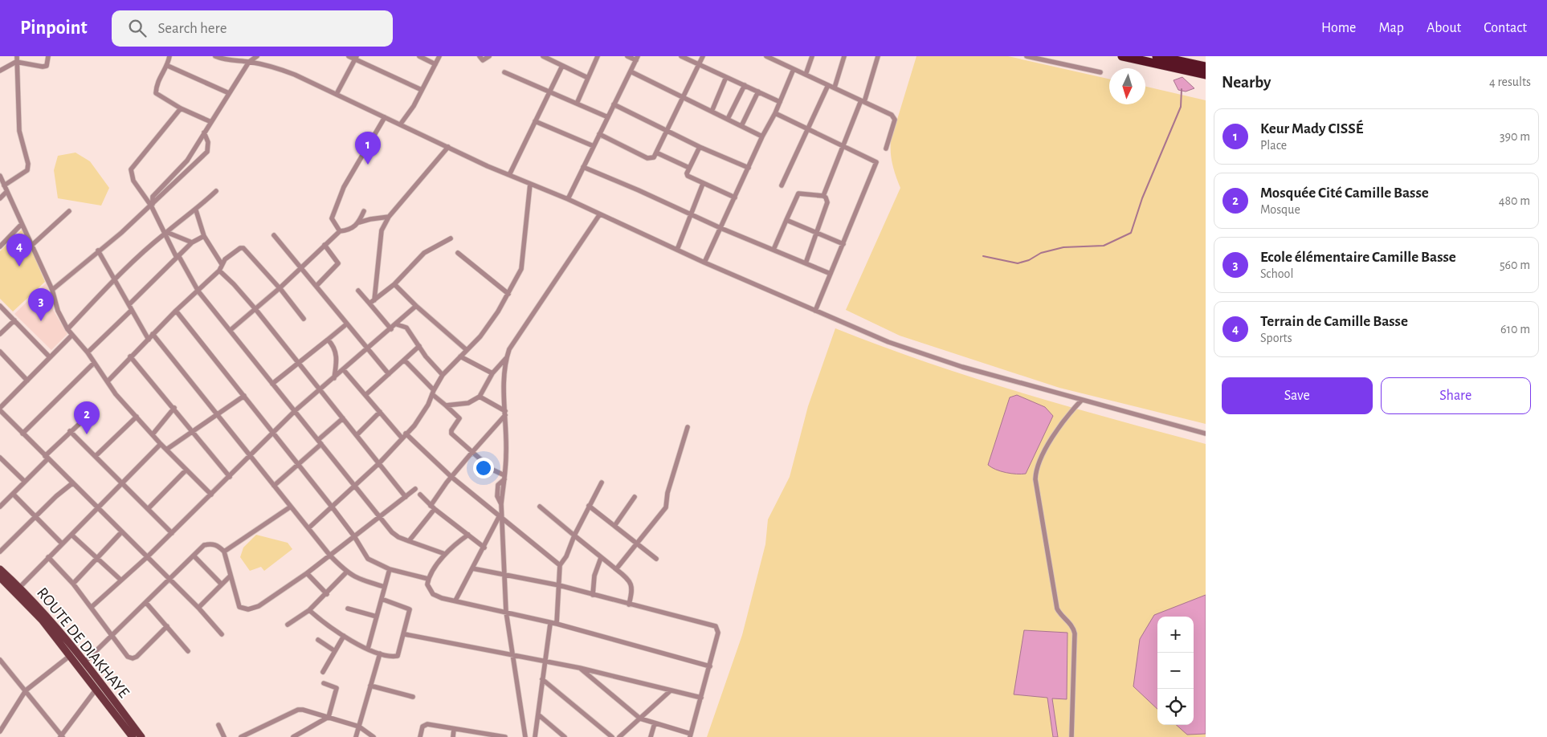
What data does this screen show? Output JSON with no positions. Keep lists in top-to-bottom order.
{
  "streets": {
    "main road": ["ROUTE DE DIAKHAYE"]
  },
  "north": "bottom",
  "page": {
    "header": "Pinpoint",
    "search": "Search here",
    "nav": [
      "Home",
      "Map",
      "About",
      "Contact"
    ],
    "heading": ["Nearby", "4 results"],
    "list": [
      {
        "mark": "1",
        "name": "Keur Mady CISSÉ",
        "note": "Place",
        "value": "390 m"
      },
      {
        "mark": "2",
        "name": "Mosquée Cité Camille Basse",
        "note": "Mosque",
        "value": "480 m"
      },
      {
        "mark": "3",
        "name": "Ecole élémentaire Camille Basse",
        "note": "School",
        "value": "560 m"
      },
      {
        "mark": "4",
        "name": "Terrain de Camille Basse",
        "note": "Sports",
        "value": "610 m"
      }
    ],
    "pins": [
      "1",
      "4",
      "3",
      "2"
    ],
    "buttons": ["Save", "Share"],
    "map_buttons": ["+", "−"]
  }
}
